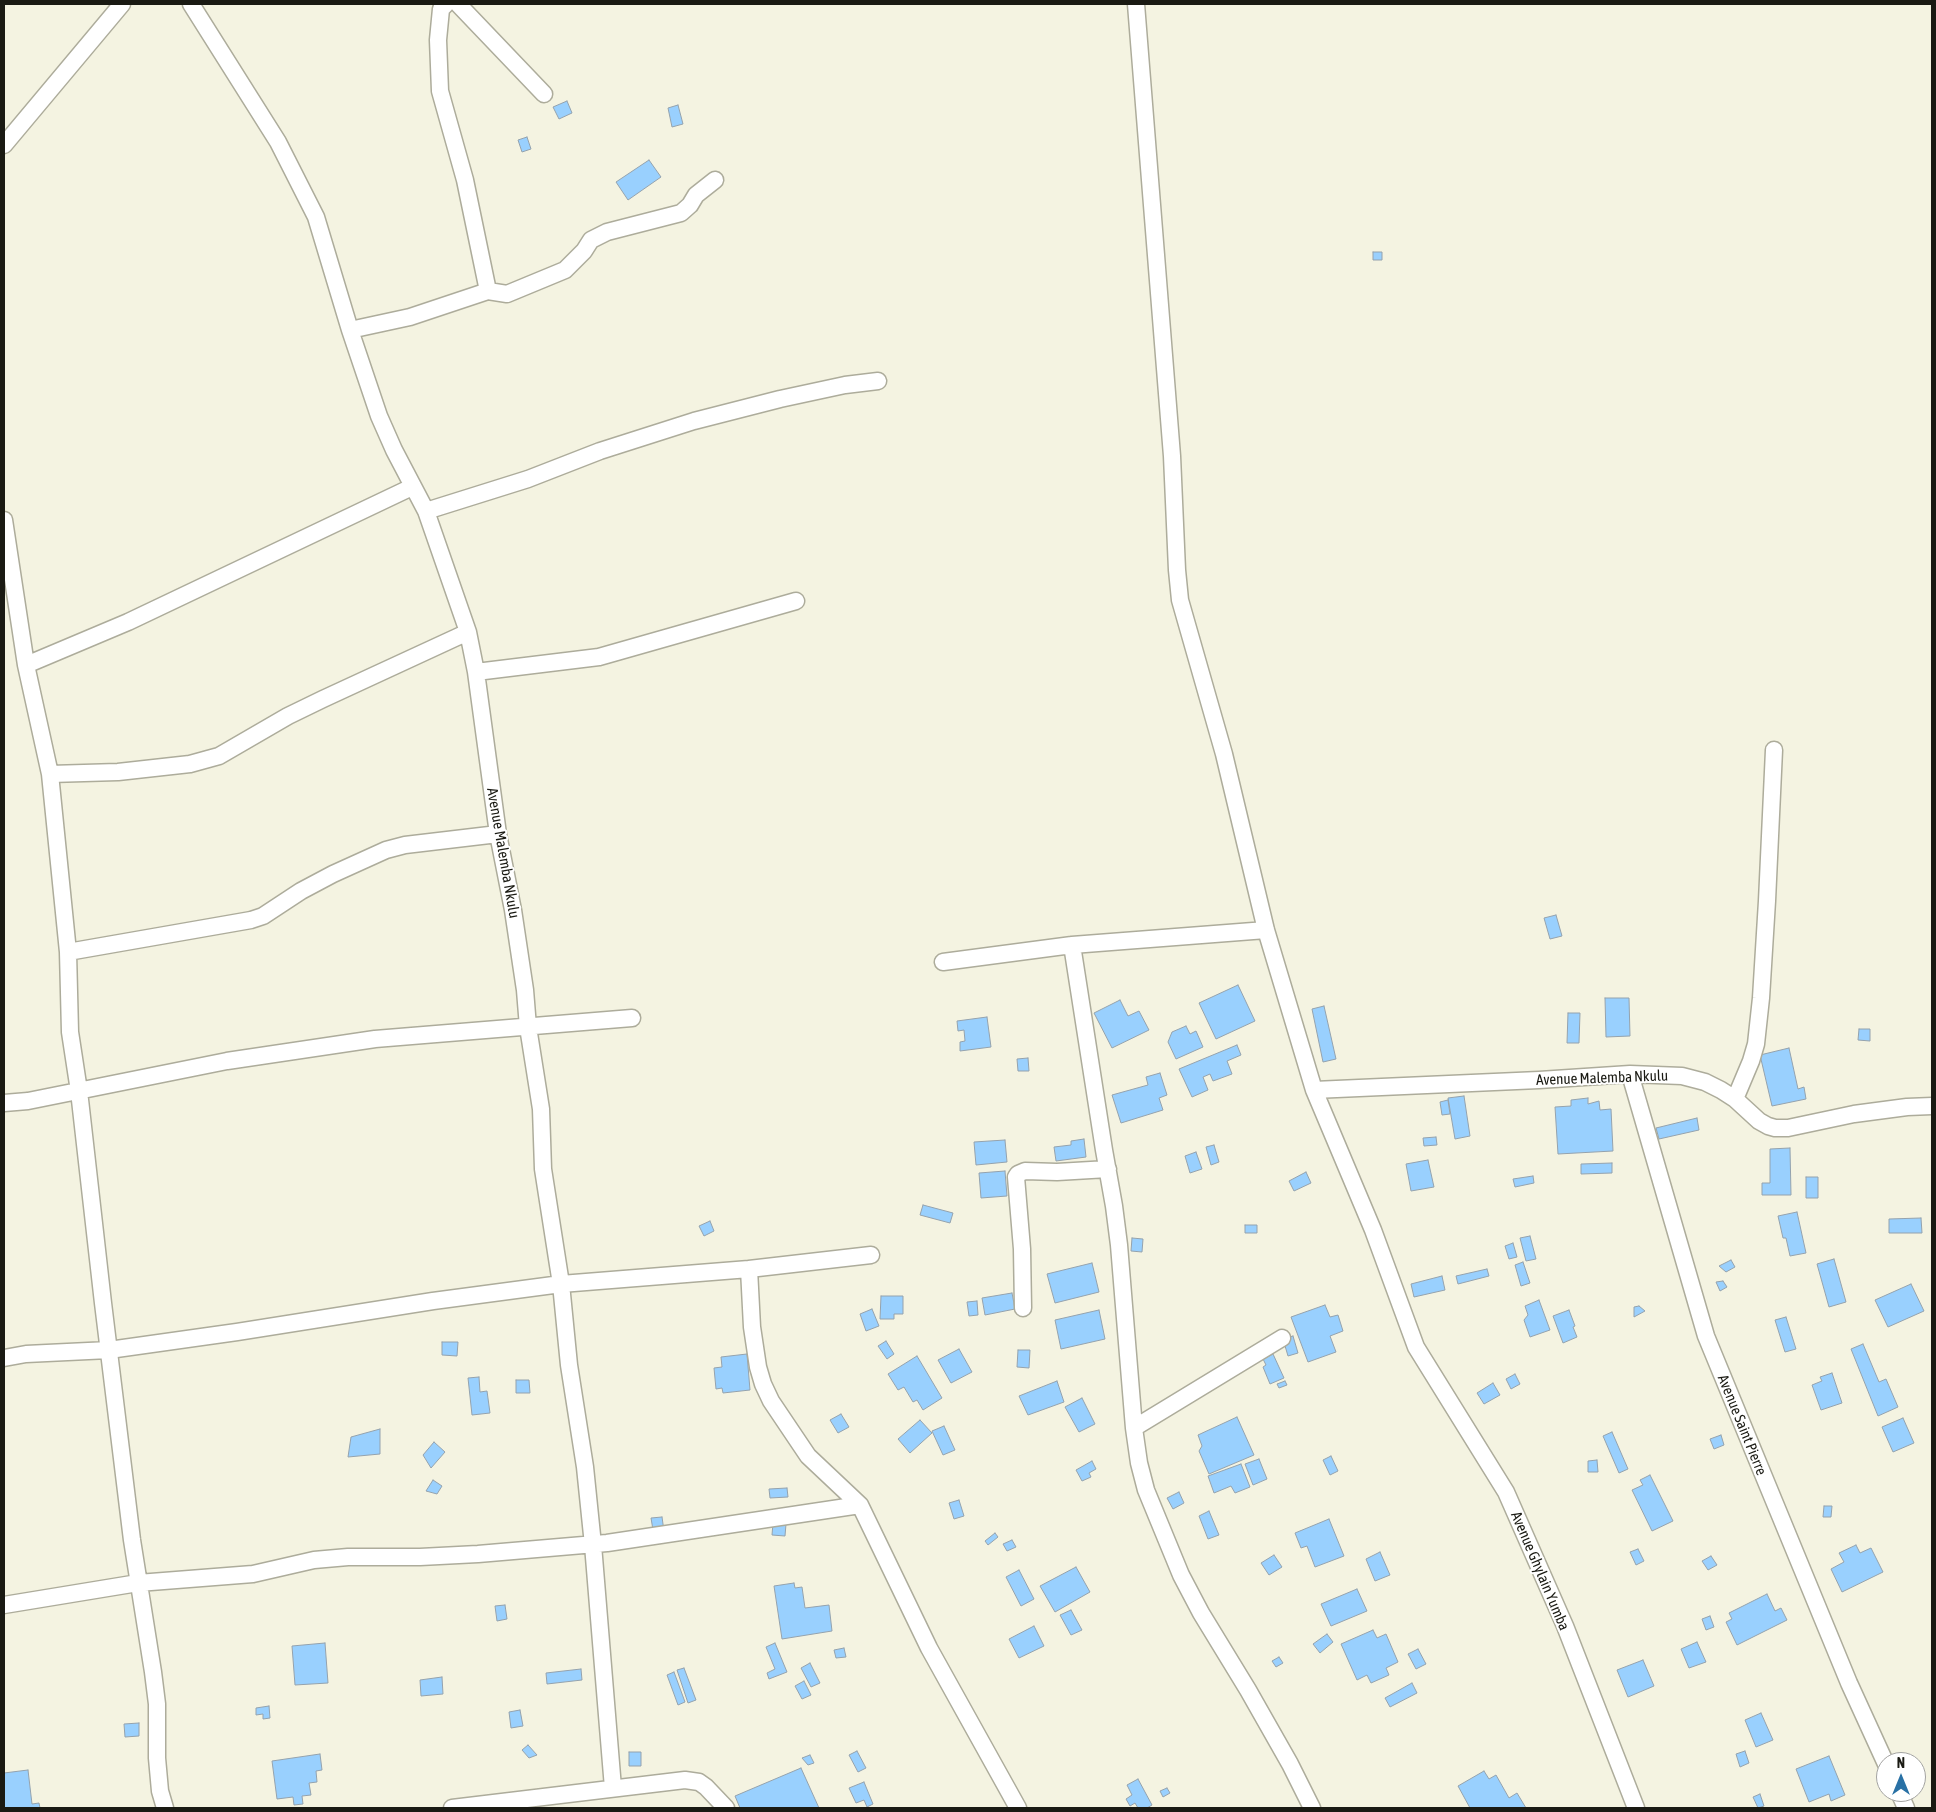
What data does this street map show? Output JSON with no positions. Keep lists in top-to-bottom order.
{
  "streets": {
    "street": ["Avenue Malemba Nkulu", "Avenue Saint Pierre", "Avenue Ghylain Yumba"]
  },
  "crossings": [
    ["Avenue Malemba Nkulu", "Avenue Saint Pierre"],
    ["Avenue Malemba Nkulu", "Avenue Ghylain Yumba"]
  ],
  "north": "top"
}
